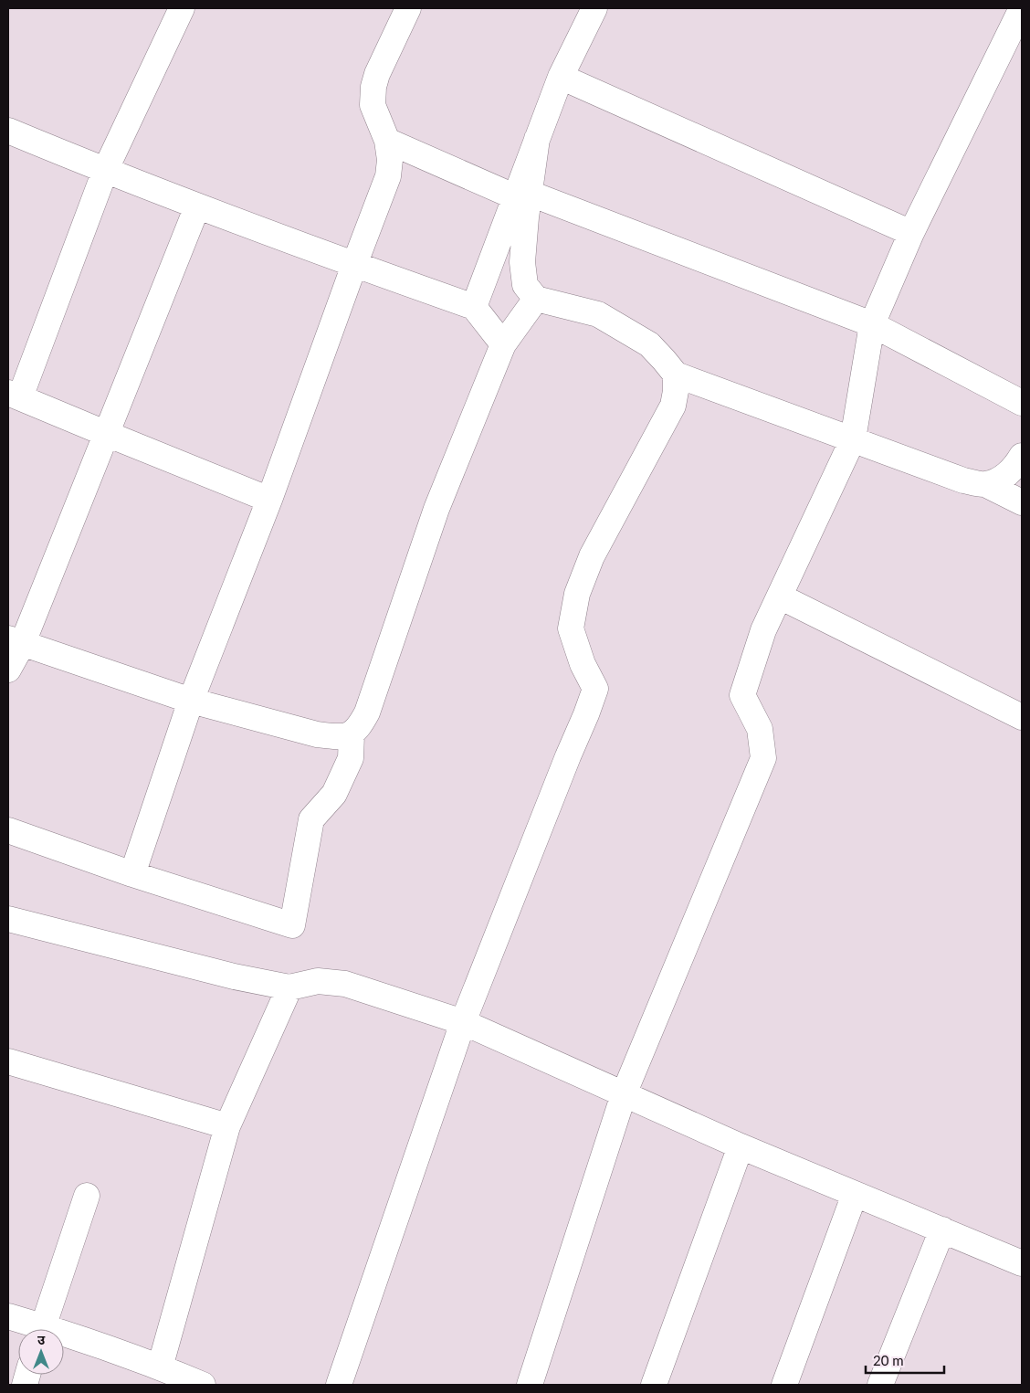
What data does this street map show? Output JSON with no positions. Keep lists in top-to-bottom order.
{
  "scale_bar": "20 m",
  "north": "top"
}
